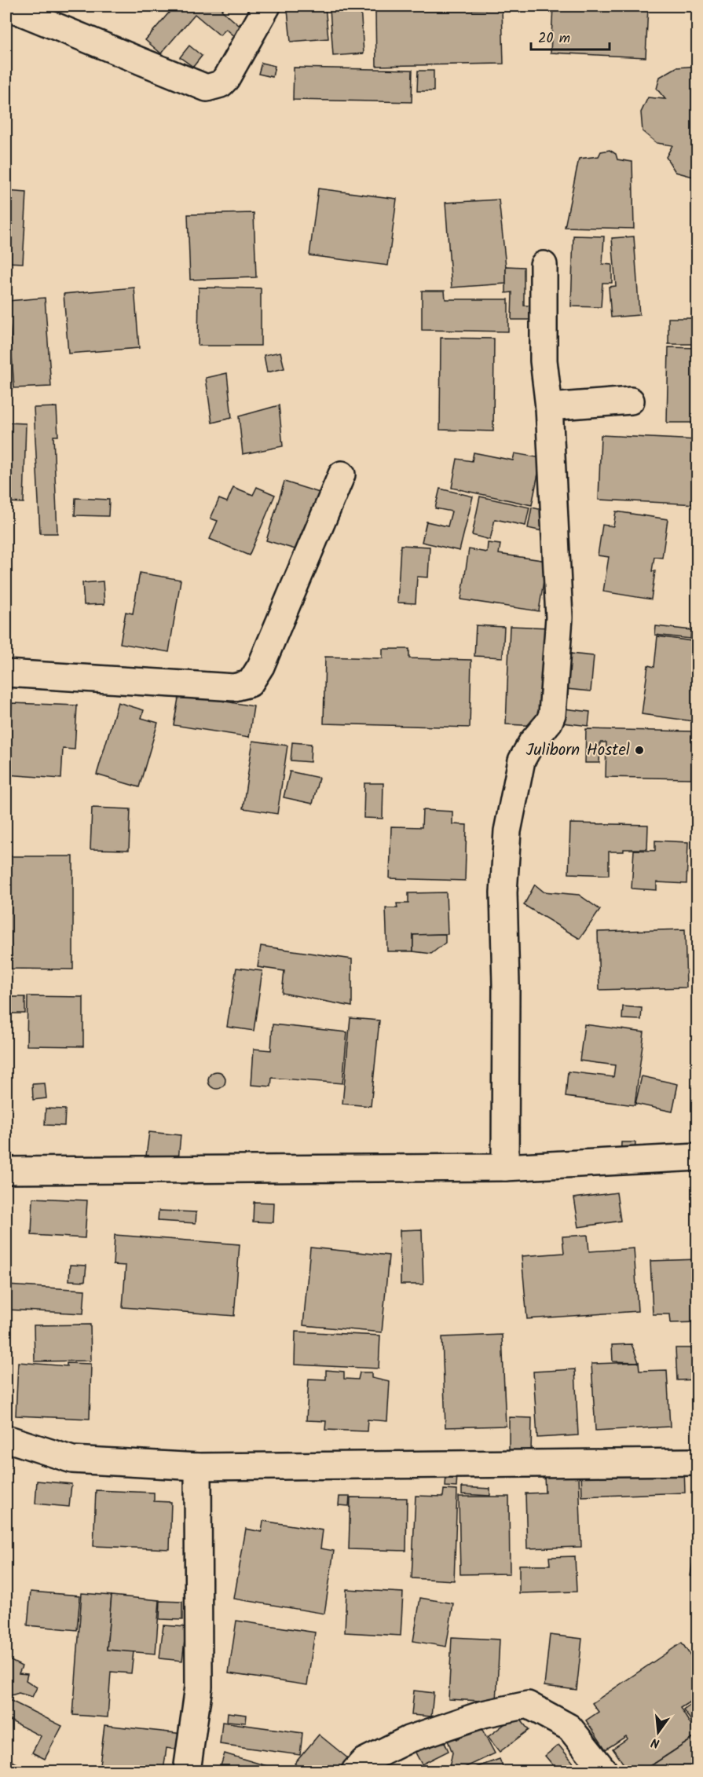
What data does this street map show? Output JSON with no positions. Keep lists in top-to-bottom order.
{
  "places": ["Juliborn Hostel"],
  "scale_bar": "20 m",
  "north": "bottom"
}
